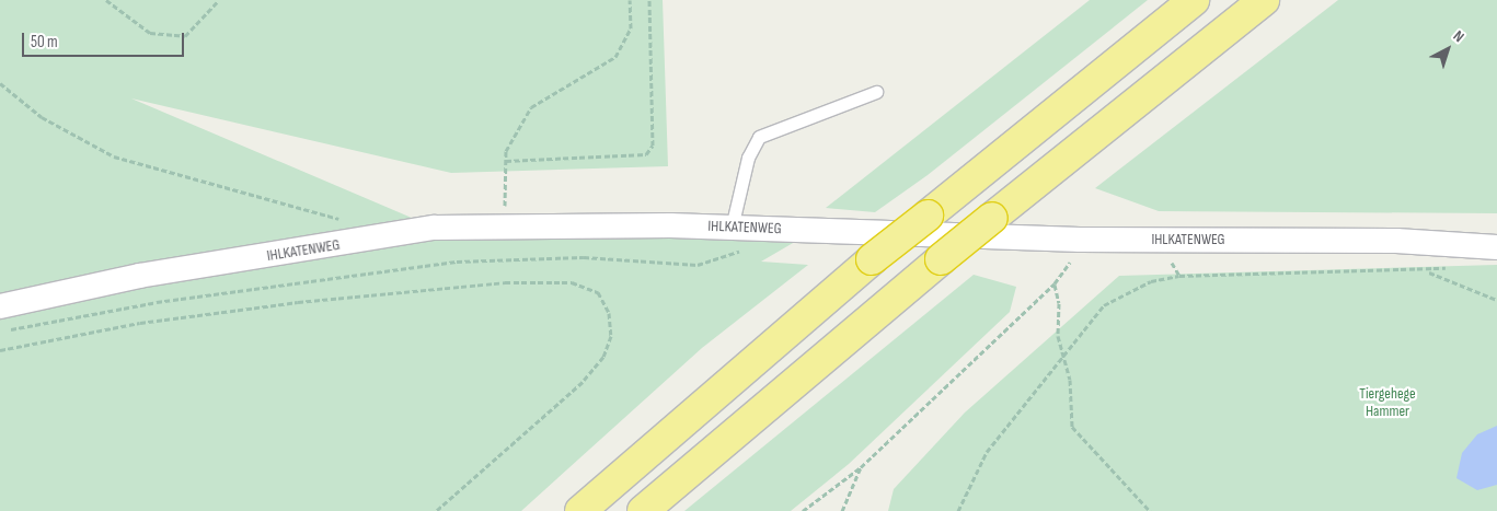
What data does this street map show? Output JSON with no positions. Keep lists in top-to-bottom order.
{
  "streets": {
    "street": ["IHLKATENWEG"]
  },
  "parks": ["Tiergehege Hammer"],
  "scale_bar": "50 m",
  "north": "top right"
}
